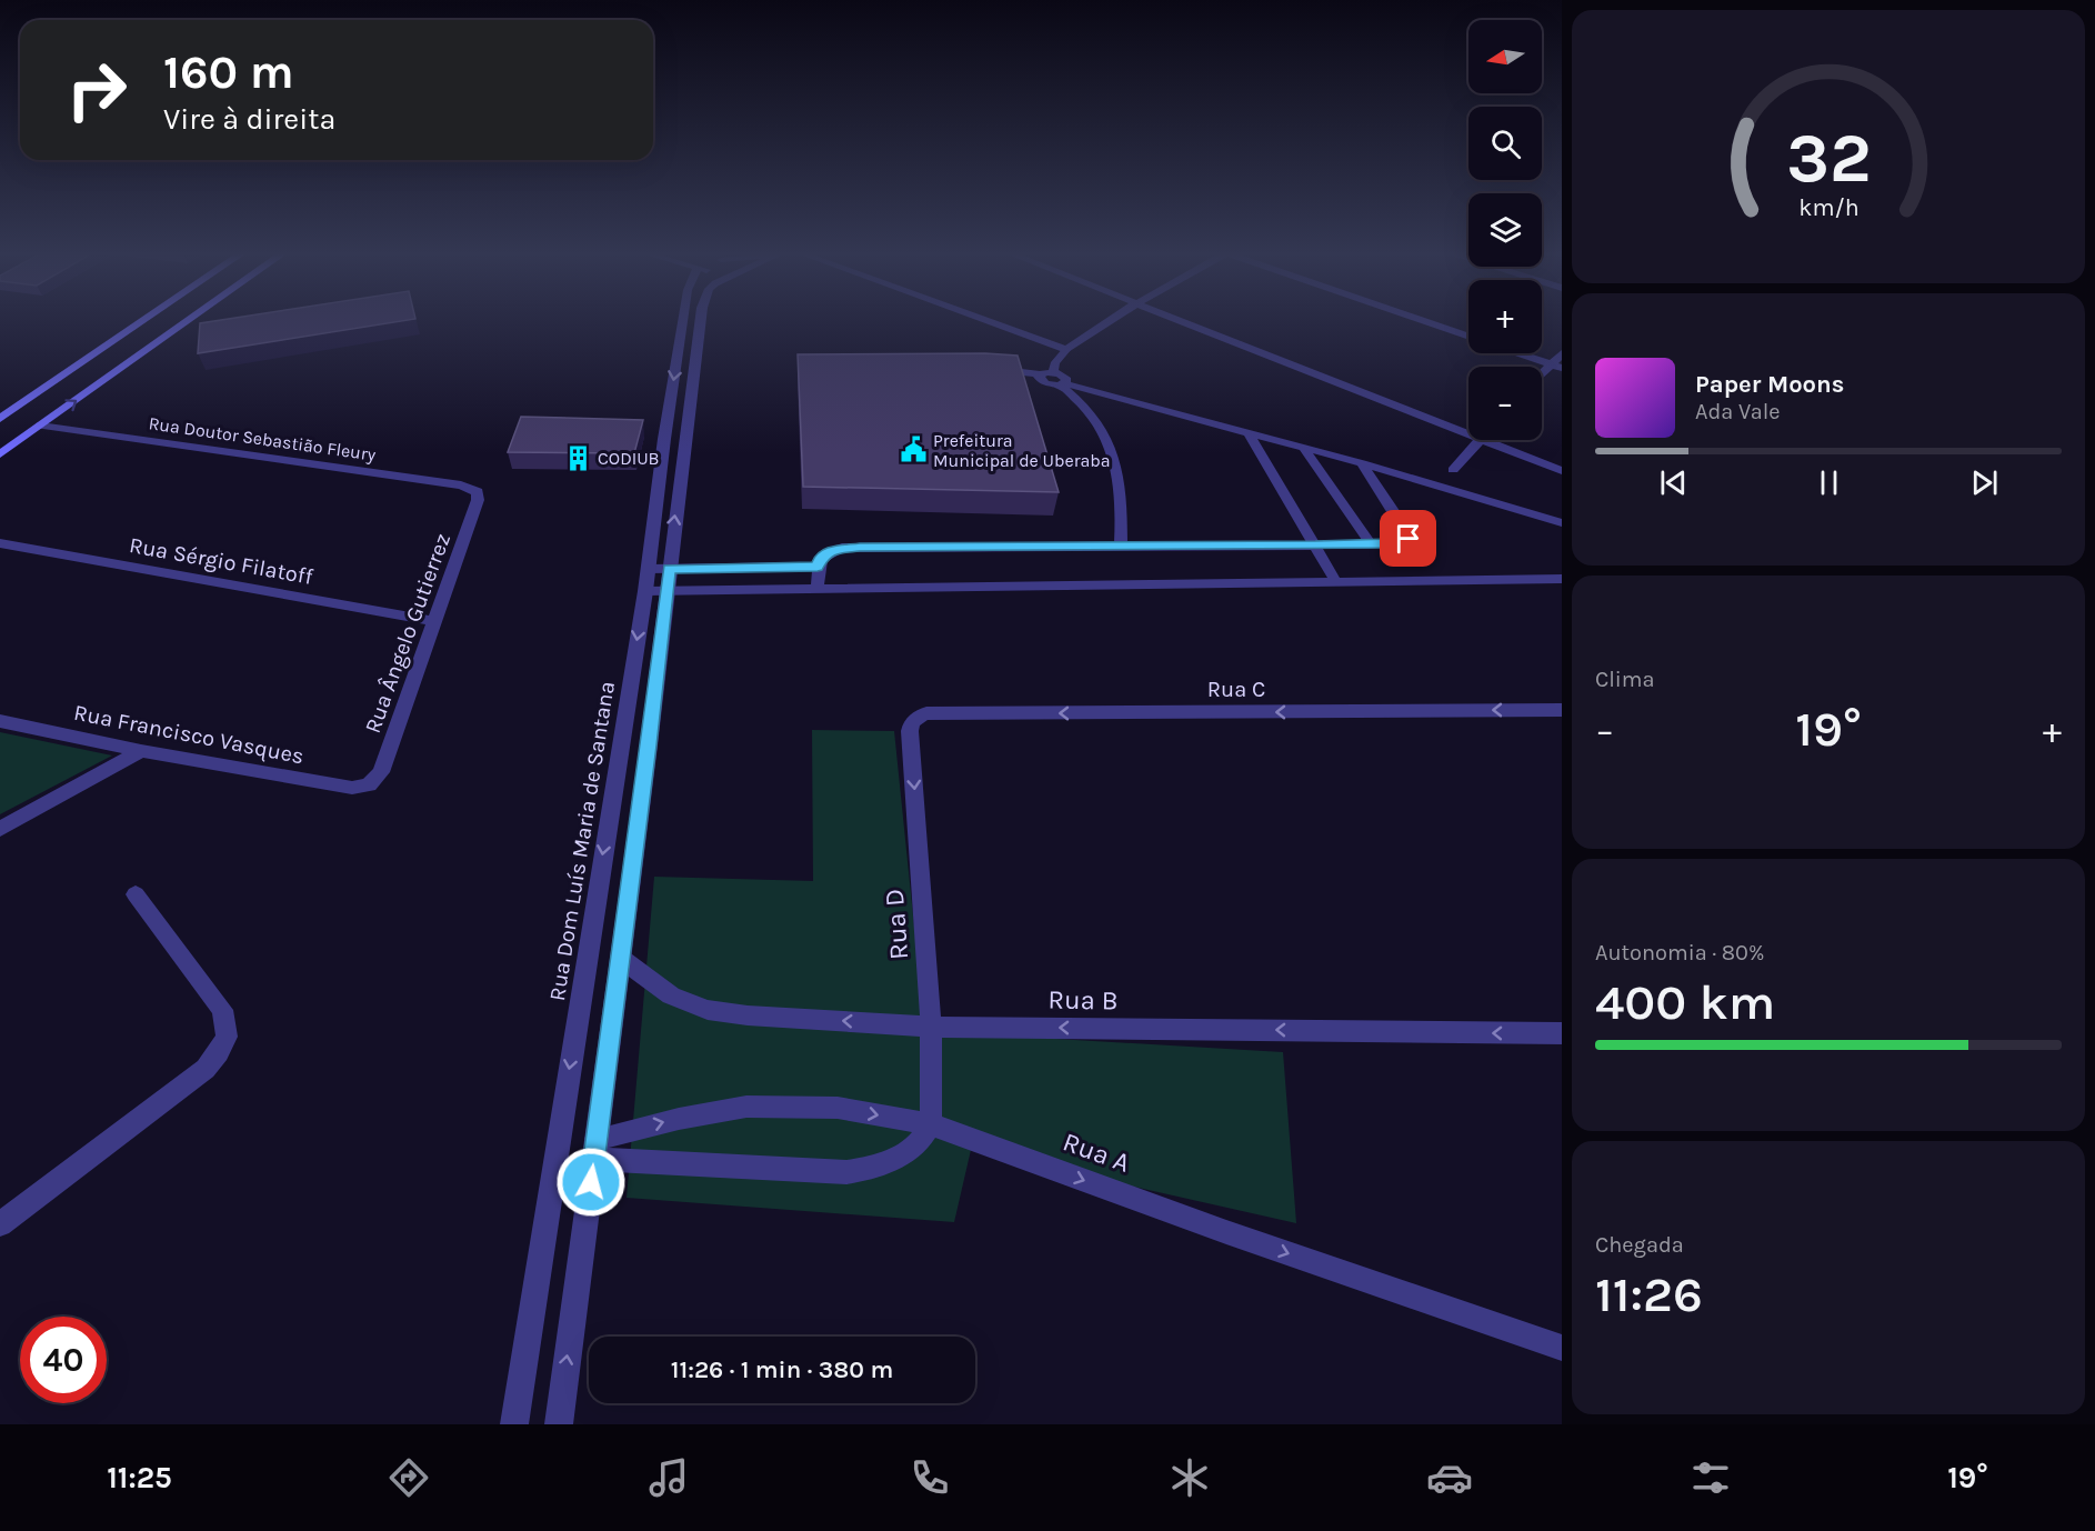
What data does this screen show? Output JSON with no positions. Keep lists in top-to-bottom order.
{
  "streets": {
    "street": [
      "Rua Doutor Sebastião Fleury",
      "Rua Sérgio Filatoff",
      "Rua Ângelo Gutierrez",
      "Rua C",
      "Rua Francisco Vasques",
      "Rua Dom Luís Maria de Santana",
      "Rua D",
      "Rua B",
      "Rua A"
    ]
  },
  "crossings": [
    ["Rua Doutor Sebastião Fleury", "Rua Ângelo Gutierrez"],
    ["Rua Sérgio Filatoff", "Rua Ângelo Gutierrez"],
    ["Rua Ângelo Gutierrez", "Rua Francisco Vasques"],
    ["Rua C", "Rua D"],
    ["Rua D", "Rua B"],
    ["Rua D", "Rua A"]
  ],
  "one_way": ["Rua C", "Rua D", "Rua B"],
  "places": {
    "public building": ["Prefeitura Municipal de Uberaba"],
    "building": ["CODIUB"]
  },
  "north": "left",
  "page": {
    "map_buttons": ["+", "−"],
    "turn": ["160 m", "Vire à direita"],
    "song": ["Paper Moons", "Ada Vale"],
    "tile": [
      "Clima",
      ["Autonomia · 80%", "400 km"],
      ["Chegada", "11:26"]
    ],
    "heat": ["−", "19°", "+"],
    "limit": "40",
    "trip": "11:26 · 1 min · 380 m",
    "tabs": ["11:25", "19°"],
    "gauge": ["32", "km/h"]
  }
}
